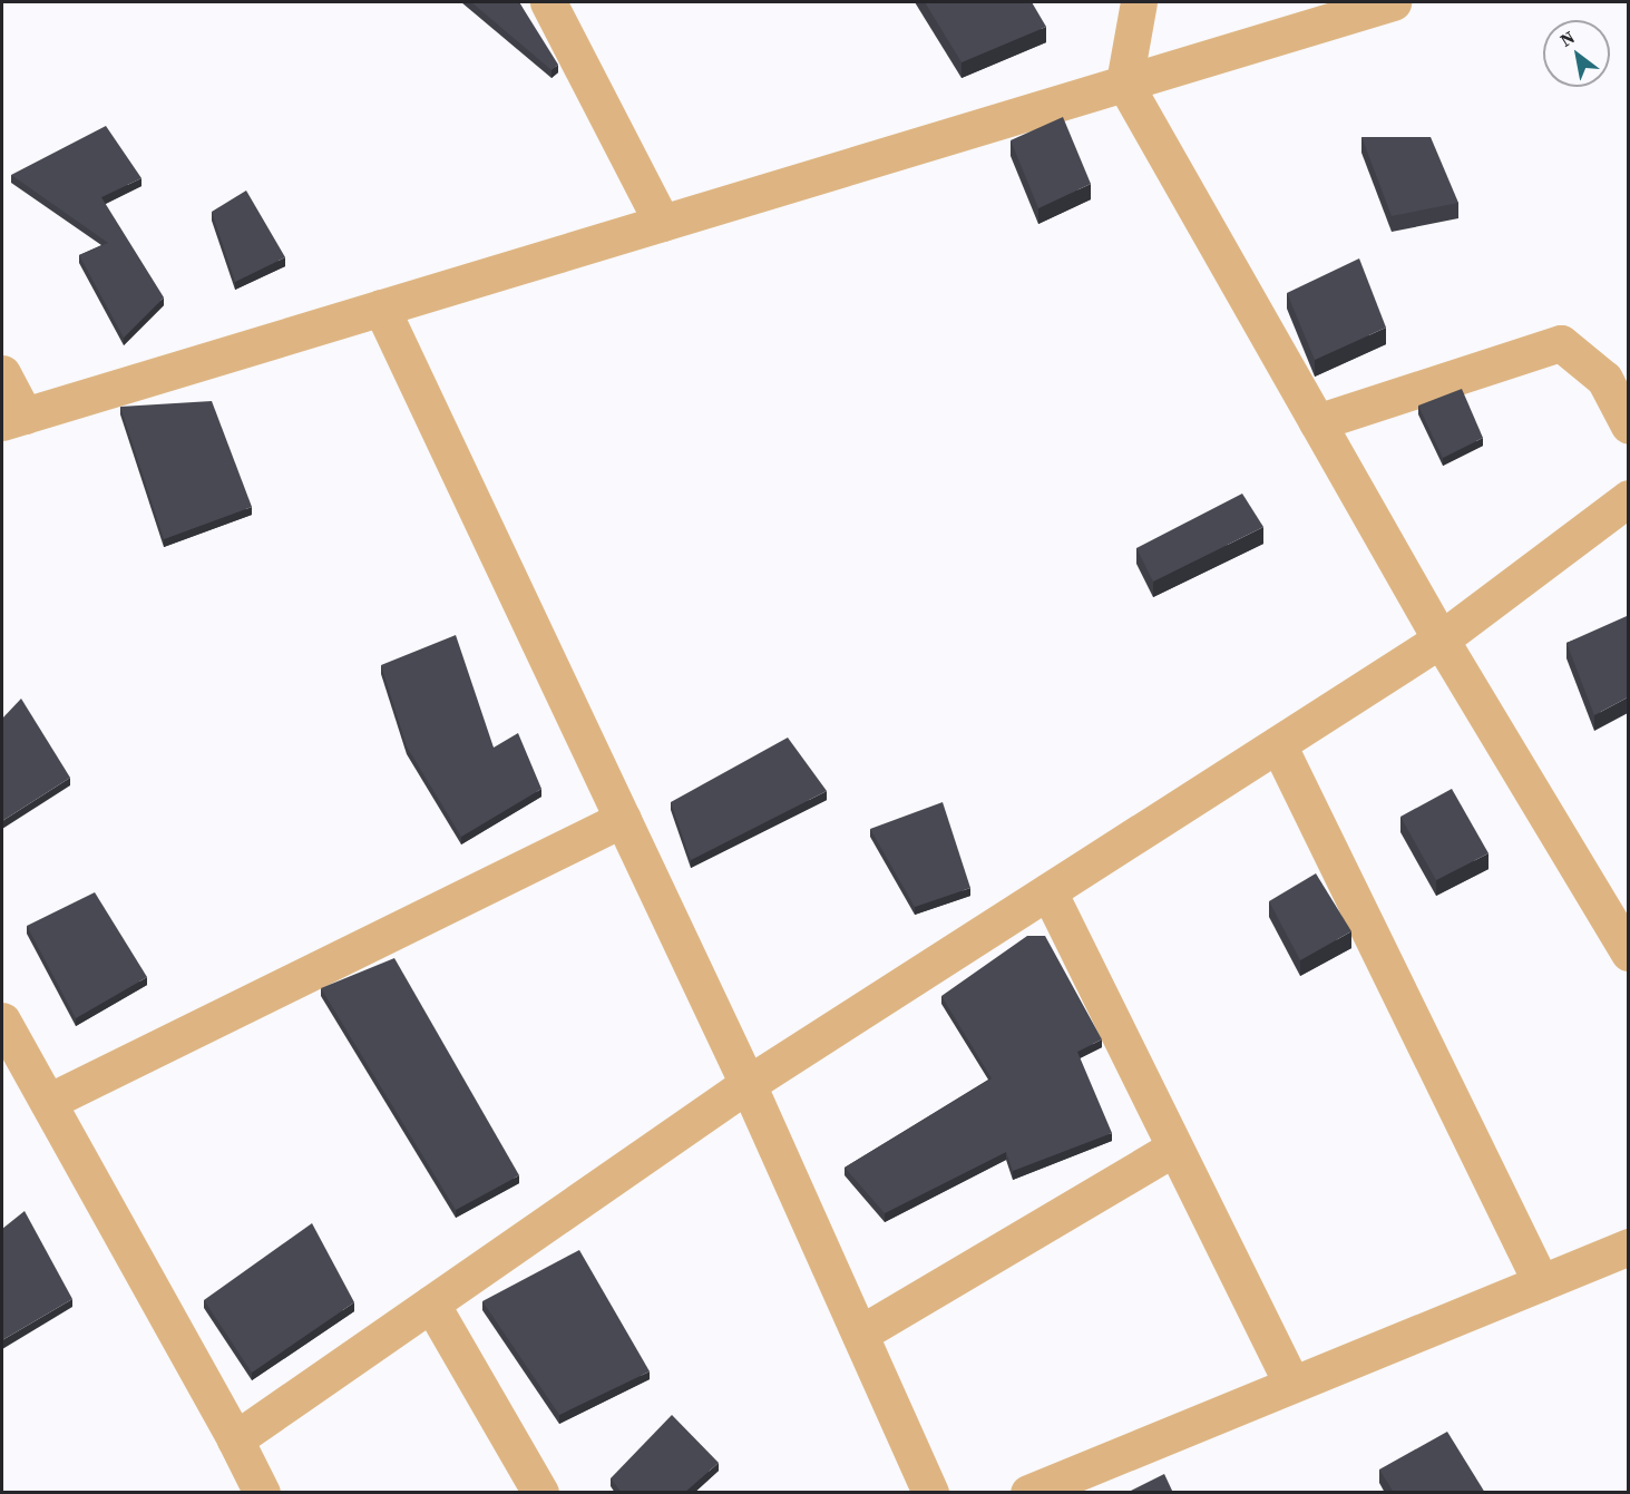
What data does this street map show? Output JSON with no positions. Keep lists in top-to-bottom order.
{
  "north": "top left"
}
